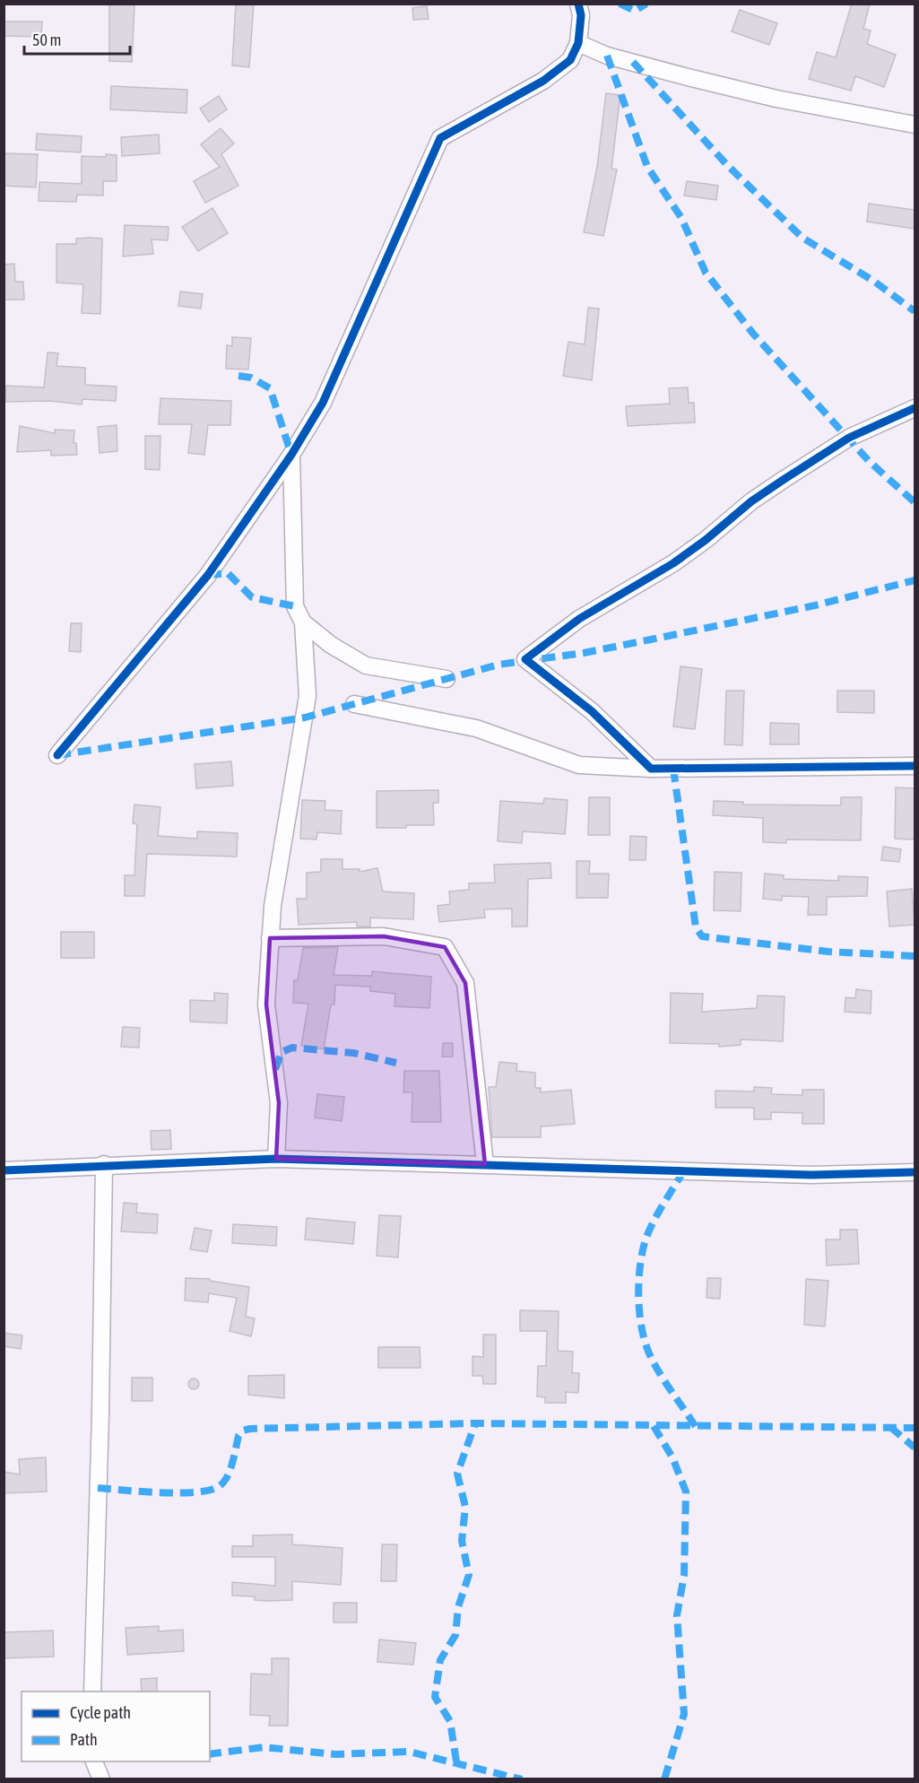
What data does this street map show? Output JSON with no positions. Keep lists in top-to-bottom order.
{
  "legend": ["Cycle path", "Path"],
  "scale_bar": "50 m"
}
